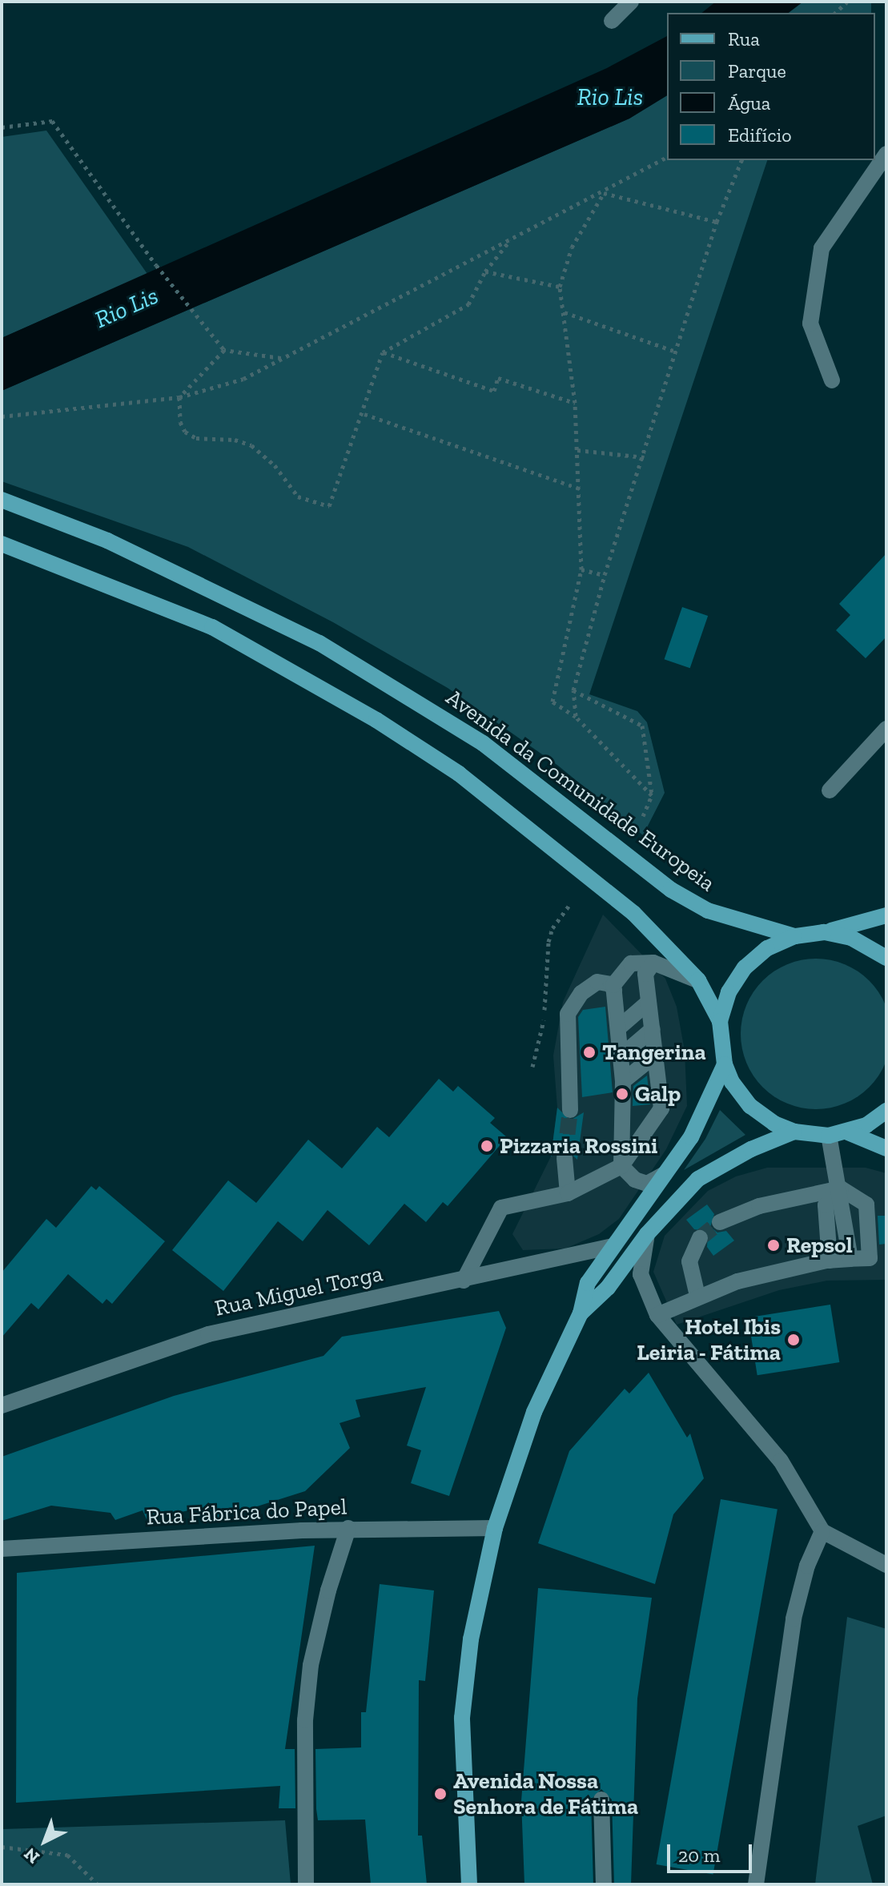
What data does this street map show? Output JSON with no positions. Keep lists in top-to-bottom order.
{
  "streets": {
    "main road": ["Avenida da Comunidade Europeia"],
    "street": ["Rua Miguel Torga", "Rua Fábrica do Papel"]
  },
  "water": ["Rio Lis"],
  "places": [
    "Tangerina",
    "Galp",
    "Pizzaria Rossini",
    "Repsol",
    "Hotel Ibis Leiria - Fátima",
    "Avenida Nossa Senhora de Fátima"
  ],
  "legend": [
    "Rua",
    "Parque",
    "Água",
    "Edifício"
  ],
  "scale_bar": "20 m",
  "north": "bottom left"
}
